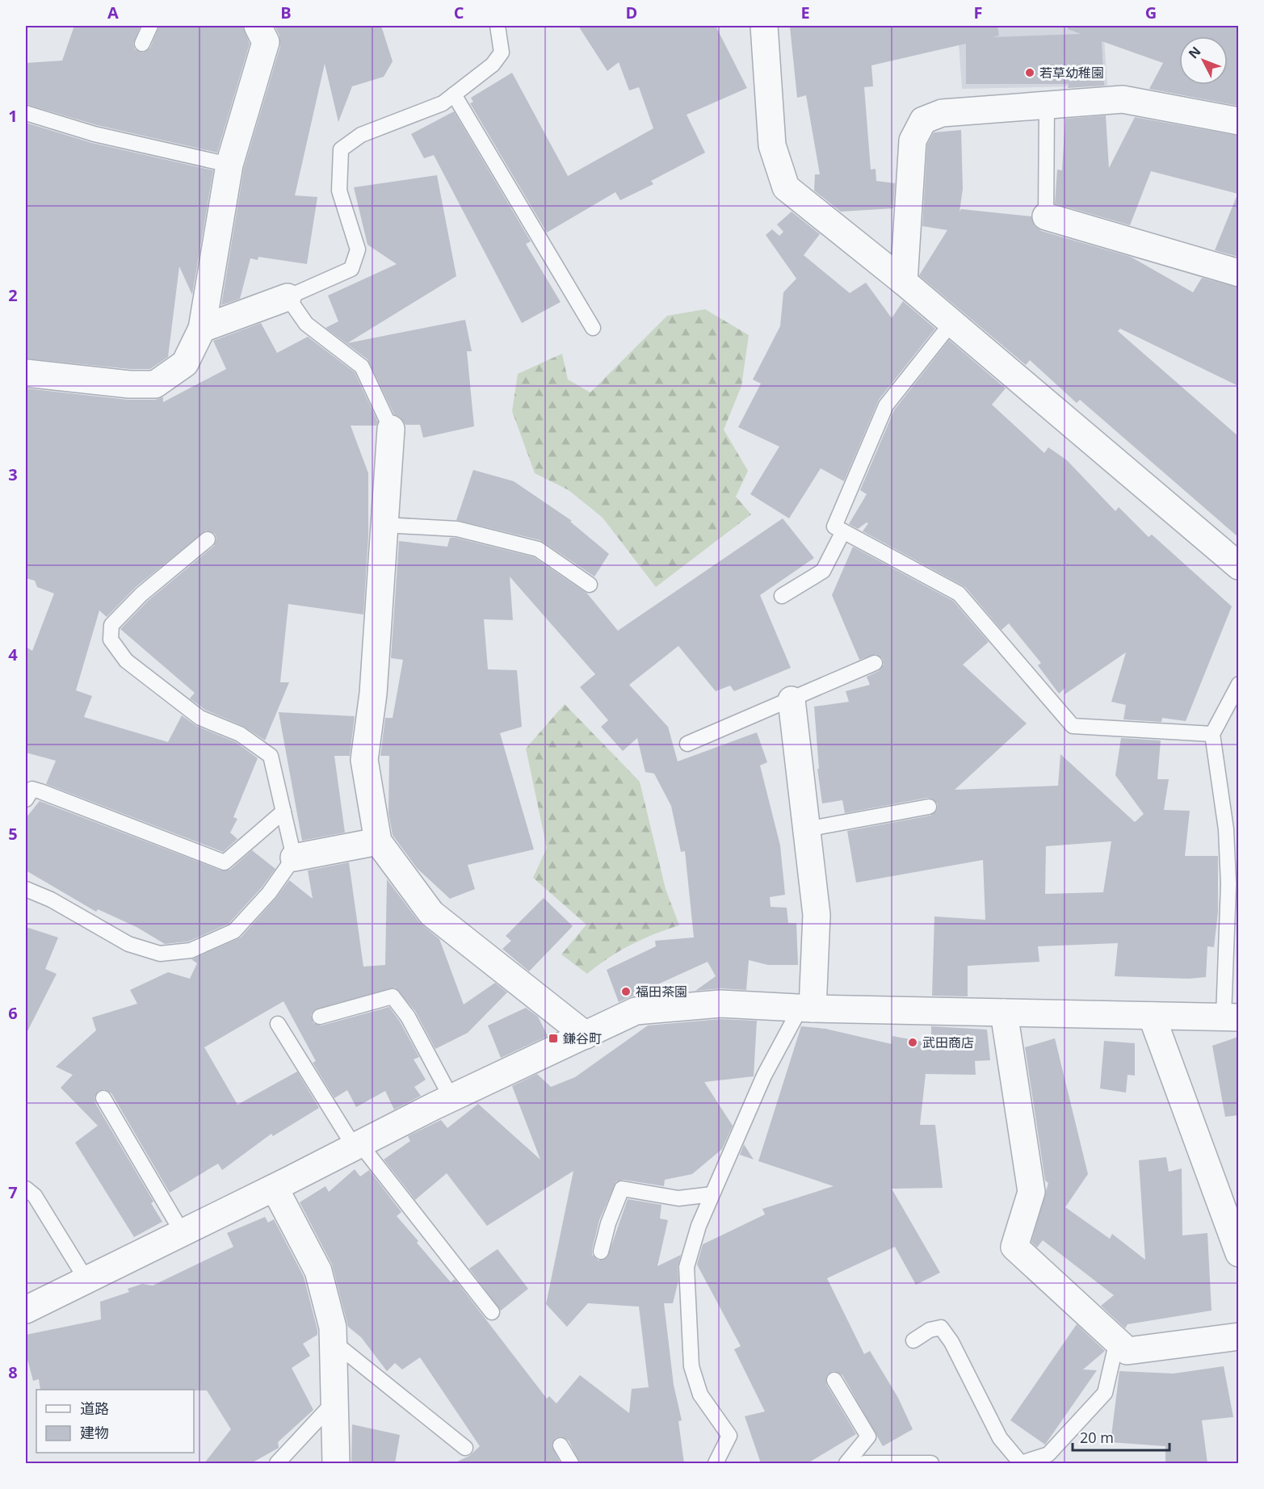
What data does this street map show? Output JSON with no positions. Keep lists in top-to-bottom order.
{
  "places": {
    "other": ["若草幼稚園", "福田茶園", "武田商店"],
    "transit": ["鎌谷町"]
  },
  "legend": ["道路", "建物"],
  "scale_bar": "20 m",
  "north": "top left",
  "grid": {
    "columns": [
      "A",
      "B",
      "C",
      "D",
      "E",
      "F",
      "G"
    ],
    "rows": [
      "1",
      "2",
      "3",
      "4",
      "5",
      "6",
      "7",
      "8"
    ]
  }
}
